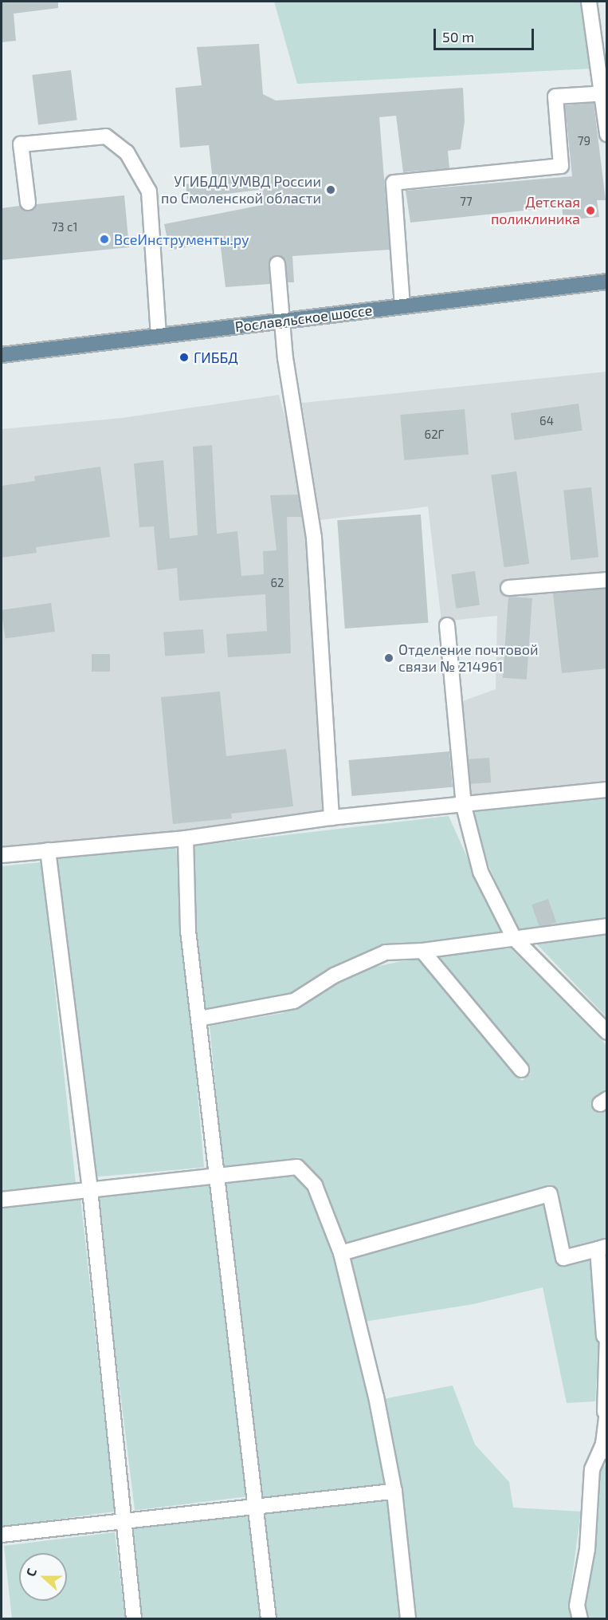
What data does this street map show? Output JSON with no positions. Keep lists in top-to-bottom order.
{
  "streets": {
    "main road": ["Рославльское шоссе"]
  },
  "places": [
    "УГИБДД УМВД России по Смоленской области",
    "Детская поликлиника",
    "ВсеИнструменты.ру",
    "ГИББД",
    "Отделение почтовой связи № 214961"
  ],
  "house_numbers": [
    "79",
    "77",
    "73 с1",
    "64",
    "62Г",
    "62"
  ],
  "scale_bar": "50 m",
  "north": "left"
}
